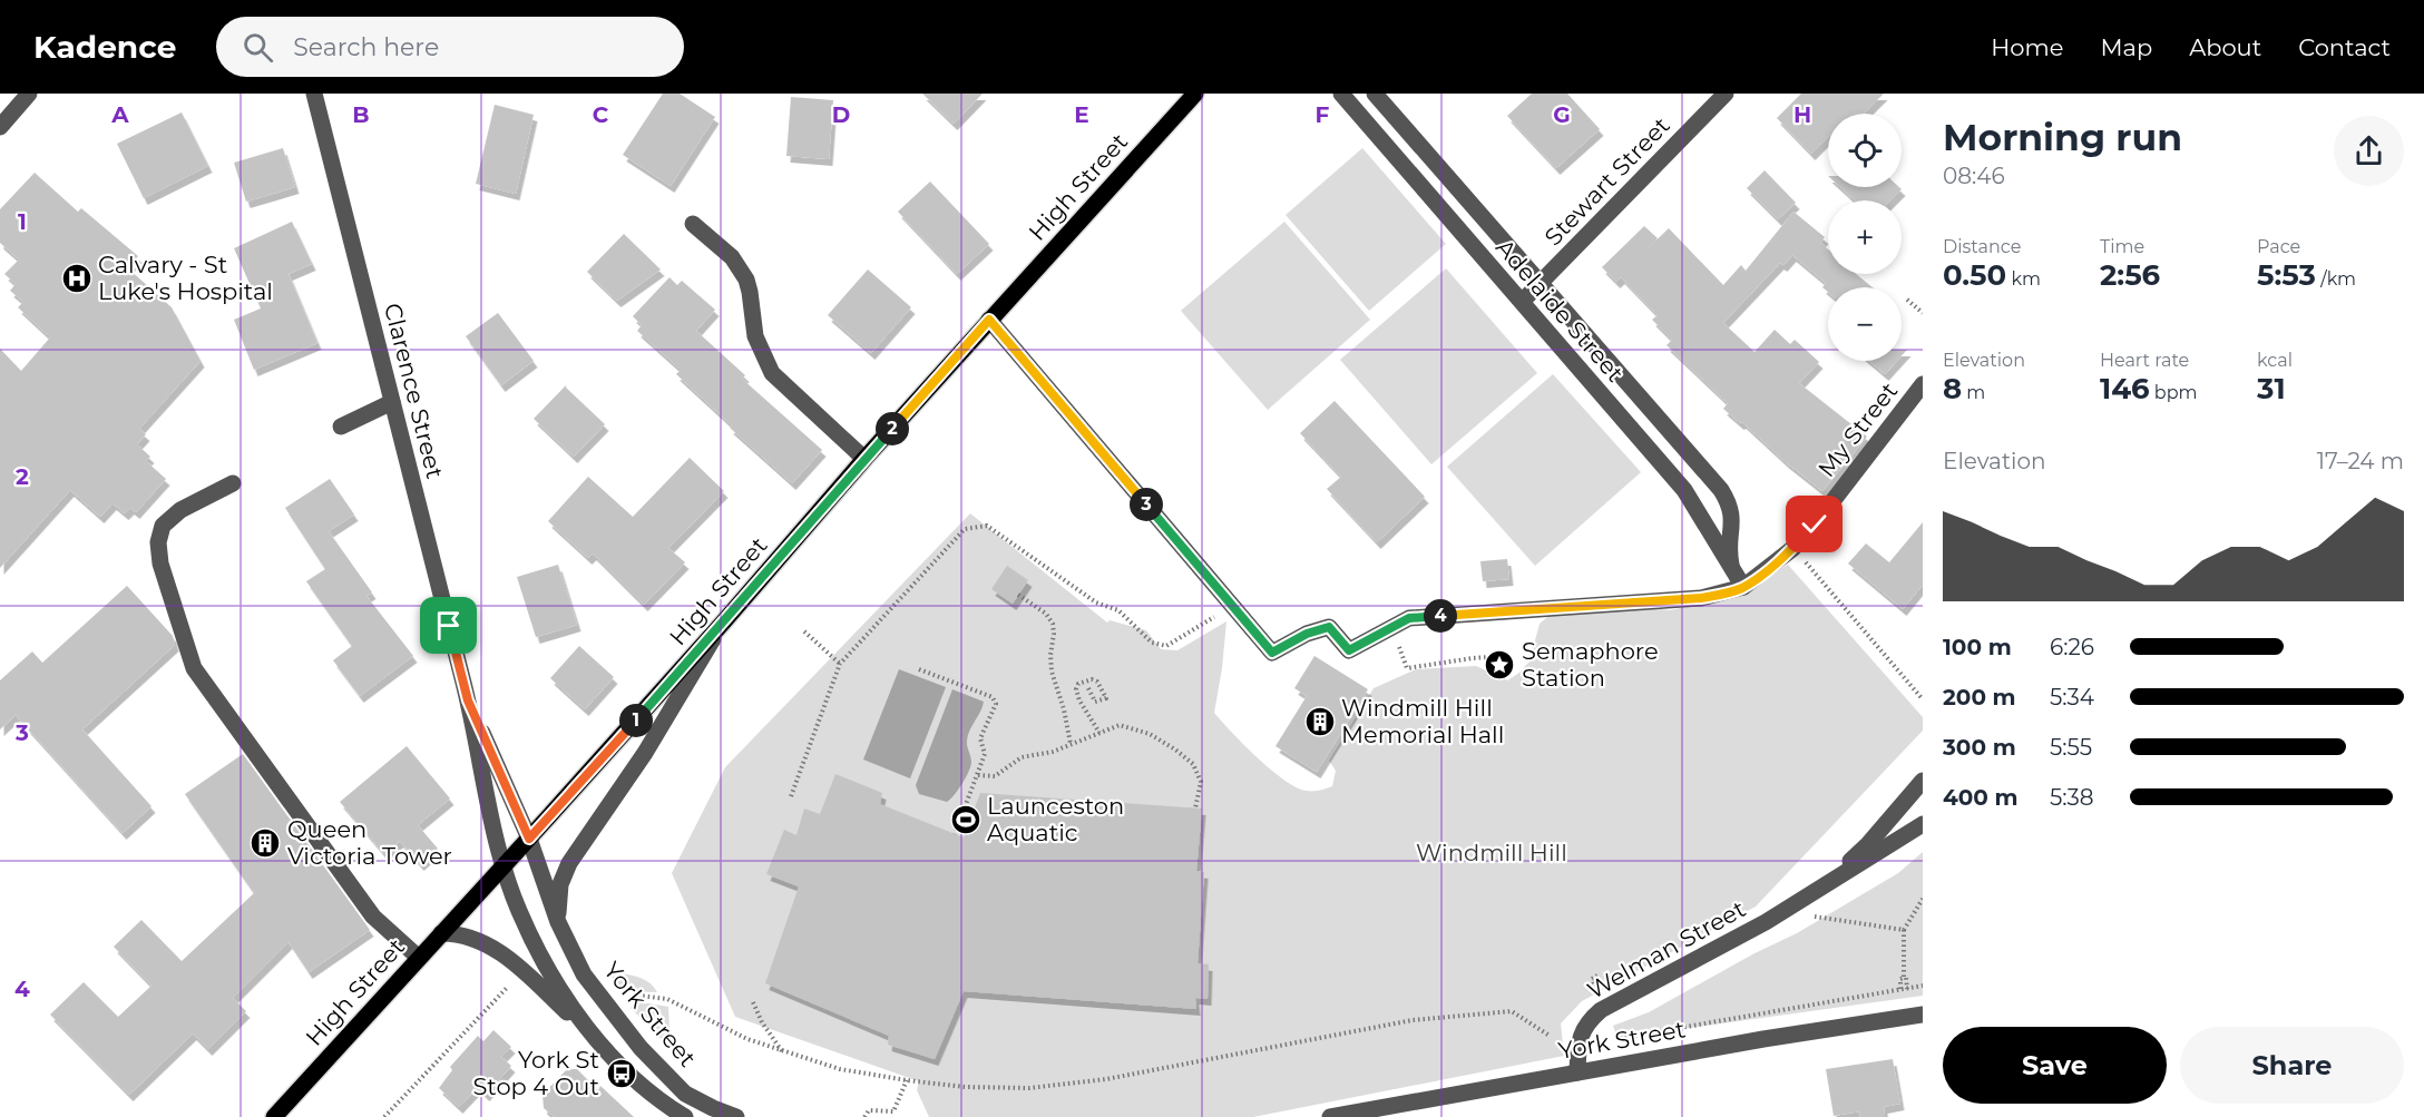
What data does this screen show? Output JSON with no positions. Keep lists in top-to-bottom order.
{
  "streets": {
    "main road": ["High Street"],
    "street": [
      "Stewart Street",
      "Adelaide Street",
      "Clarence Street",
      "My Street",
      "Welman Street",
      "York Street"
    ]
  },
  "crossings": [
    ["Stewart Street", "Adelaide Street"],
    ["High Street", "Clarence Street"],
    ["High Street", "York Street"],
    ["Adelaide Street", "My Street"],
    ["Clarence Street", "York Street"],
    ["Welman Street", "York Street"]
  ],
  "parks": ["Windmill Hill"],
  "places": {
    "hospital": ["Calvary - St Luke's Hospital"],
    "place": ["Semaphore Station"],
    "building": ["Windmill Hill Memorial Hall", "Queen Victoria Tower"],
    "sports": ["Launceston Aquatic"],
    "bus stop": ["York St Stop 4 Out"]
  },
  "page": {
    "header": "Kadence",
    "search": "Search here",
    "nav": [
      "Home",
      "Map",
      "About",
      "Contact"
    ],
    "heading": ["Morning run", "08:46"],
    "map_buttons": ["+", "−"],
    "stats": [
      ["Distance", "0.50 km"],
      ["Time", "2:56"],
      ["Pace", "5:53 /km"],
      ["Elevation", "8 m"],
      ["Heart rate", "146 bpm"],
      ["kcal", "31"]
    ],
    "pins": [
      "2",
      "3",
      "4",
      "1"
    ],
    "chart": ["Elevation", "17–24 m"],
    "list": [
      {
        "name": "100 m",
        "note": "6:26"
      },
      {
        "name": "200 m",
        "note": "5:34"
      },
      {
        "name": "300 m",
        "note": "5:55"
      },
      {
        "name": "400 m",
        "note": "5:38"
      }
    ],
    "buttons": ["Save", "Share"]
  },
  "grid": {
    "columns": [
      "A",
      "B",
      "C",
      "D",
      "E",
      "F",
      "G",
      "H"
    ],
    "rows": [
      "1",
      "2",
      "3",
      "4"
    ]
  }
}
